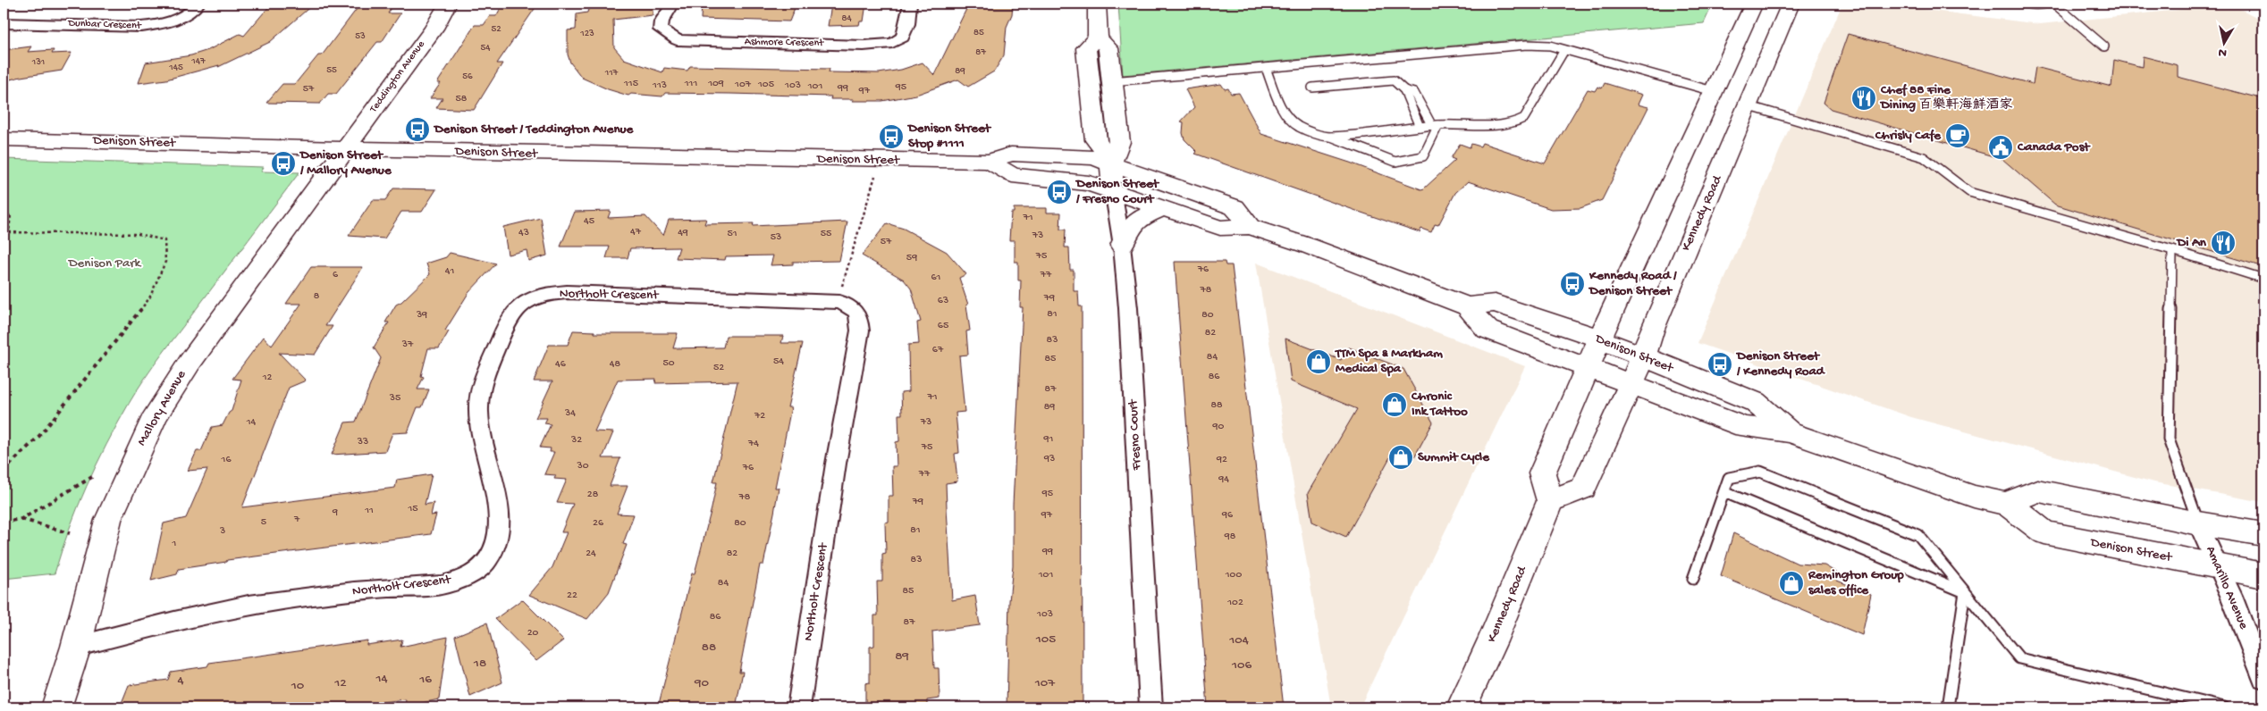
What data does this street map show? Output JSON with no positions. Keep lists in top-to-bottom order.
{
  "streets": {
    "street": [
      "Dunbar Crescent",
      "Ashmore Crescent",
      "Teddington Avenue",
      "Denison Street",
      "Kennedy Road",
      "Northolt Crescent",
      "Mallory Avenue",
      "Fresno Court",
      "Amarillo Avenue"
    ]
  },
  "crossings": [
    ["Teddington Avenue", "Denison Street"],
    ["Teddington Avenue", "Mallory Avenue"],
    ["Denison Street", "Kennedy Road"],
    ["Denison Street", "Mallory Avenue"],
    ["Denison Street", "Fresno Court"],
    ["Denison Street", "Amarillo Avenue"],
    ["Northolt Crescent", "Mallory Avenue"]
  ],
  "parks": ["Denison Park"],
  "places": {
    "restaurant": ["Chef 88 Fine Dining 百樂軒海鮮酒家", "Di An"],
    "bus stop": [
      "Denison Street / Teddington Avenue",
      "Denison Street Stop #1111",
      "Denison Street / Mallory Avenue",
      "Denison Street / Fresno Court",
      "Kennedy Road / Denison Street",
      "Denison Street / Kennedy Road"
    ],
    "cafe": ["Chrisly Cafe"],
    "public building": ["Canada Post"],
    "shop": [
      "TTM Spa & Markham Medical Spa",
      "Chronic Ink Tattoo",
      "Summit Cycle",
      "Remington Group sales office"
    ]
  },
  "house_numbers": [
    "84",
    "52",
    "85",
    "123",
    "53",
    "54",
    "87",
    "147",
    "131",
    "145",
    "55",
    "89",
    "117",
    "56",
    "115",
    "111",
    "109",
    "107",
    "105",
    "113",
    "103",
    "101",
    "95",
    "99",
    "57",
    "97",
    "58",
    "71",
    "45",
    "47",
    "43",
    "49",
    "51",
    "55",
    "73",
    "53",
    "57",
    "75",
    "59",
    "76",
    "41",
    "6",
    "77",
    "61",
    "78",
    "8",
    "79",
    "63",
    "81",
    "39",
    "80",
    "65",
    "82",
    "83",
    "37",
    "67",
    "84",
    "85",
    "54",
    "50",
    "46",
    "48",
    "52",
    "86",
    "12",
    "87",
    "71",
    "35",
    "88",
    "89",
    "34",
    "72",
    "14",
    "73",
    "90",
    "91",
    "32",
    "33",
    "74",
    "75",
    "93",
    "16",
    "92",
    "30",
    "76",
    "77",
    "94",
    "95",
    "28",
    "78",
    "79",
    "15",
    "11",
    "9",
    "97",
    "96",
    "7",
    "5",
    "26",
    "80",
    "81",
    "3",
    "98",
    "1",
    "99",
    "24",
    "82",
    "83",
    "101",
    "100",
    "84",
    "85",
    "22",
    "102",
    "103",
    "86",
    "87",
    "20",
    "105",
    "104",
    "88",
    "89",
    "18",
    "106",
    "14",
    "16",
    "4",
    "12",
    "90",
    "107",
    "10"
  ],
  "north": "bottom"
}
